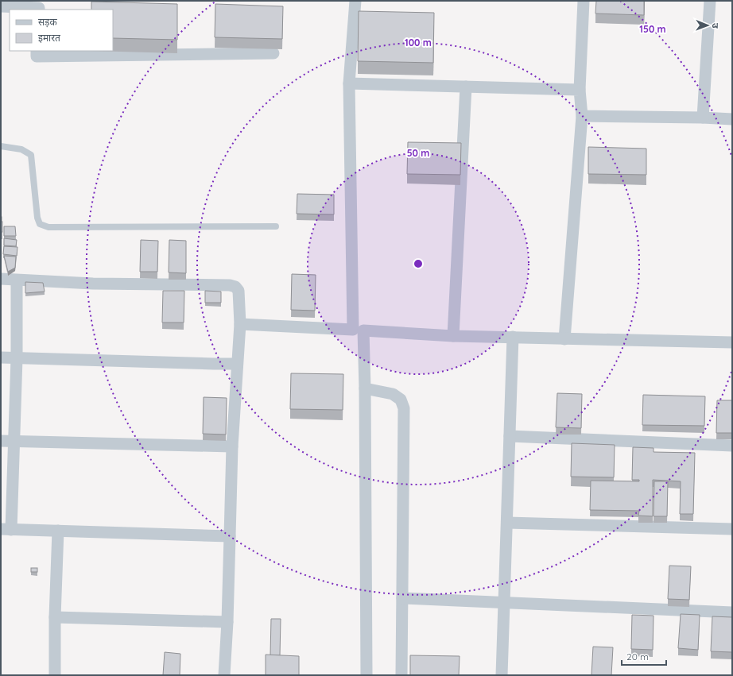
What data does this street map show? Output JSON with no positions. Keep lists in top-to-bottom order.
{
  "legend": ["सड़क", "इमारत"],
  "scale_bar": "20 m",
  "north": "right",
  "rings": ["150 m", "100 m", "50 m"]
}
